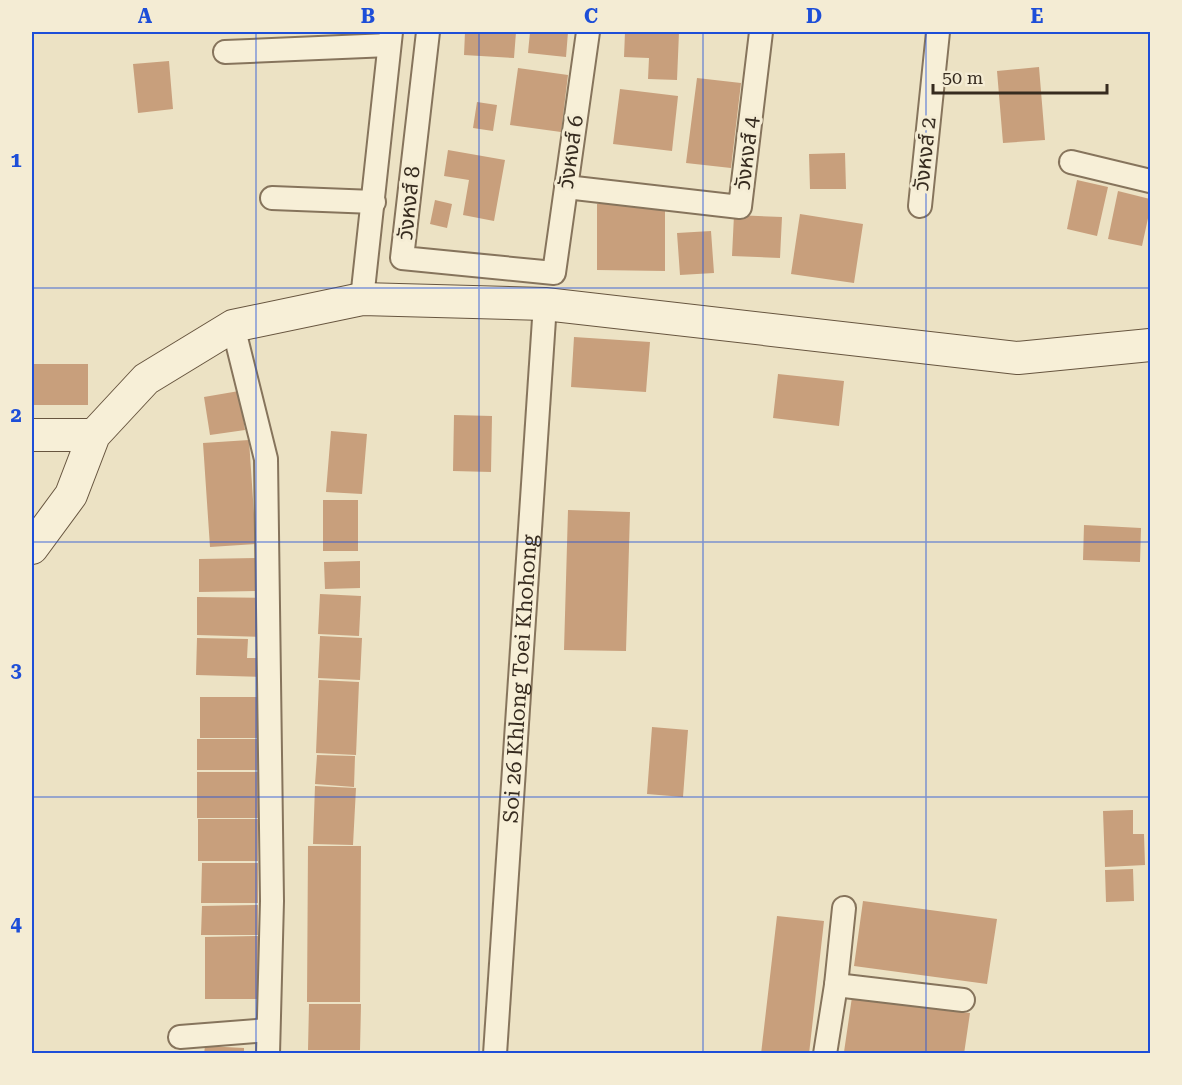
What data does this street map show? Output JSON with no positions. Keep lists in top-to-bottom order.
{
  "streets": {
    "street": [
      "วังหงส์ 6",
      "วังหงส์ 4",
      "วังหงส์ 2",
      "วังหงส์ 8",
      "Soi 26 Khlong Toei Khohong"
    ]
  },
  "crossings": [
    ["วังหงส์ 6", "วังหงส์ 4"],
    ["วังหงส์ 6", "วังหงส์ 8"]
  ],
  "scale_bar": "50 m",
  "grid": {
    "columns": [
      "A",
      "B",
      "C",
      "D",
      "E"
    ],
    "rows": [
      "1",
      "2",
      "3",
      "4"
    ]
  }
}
